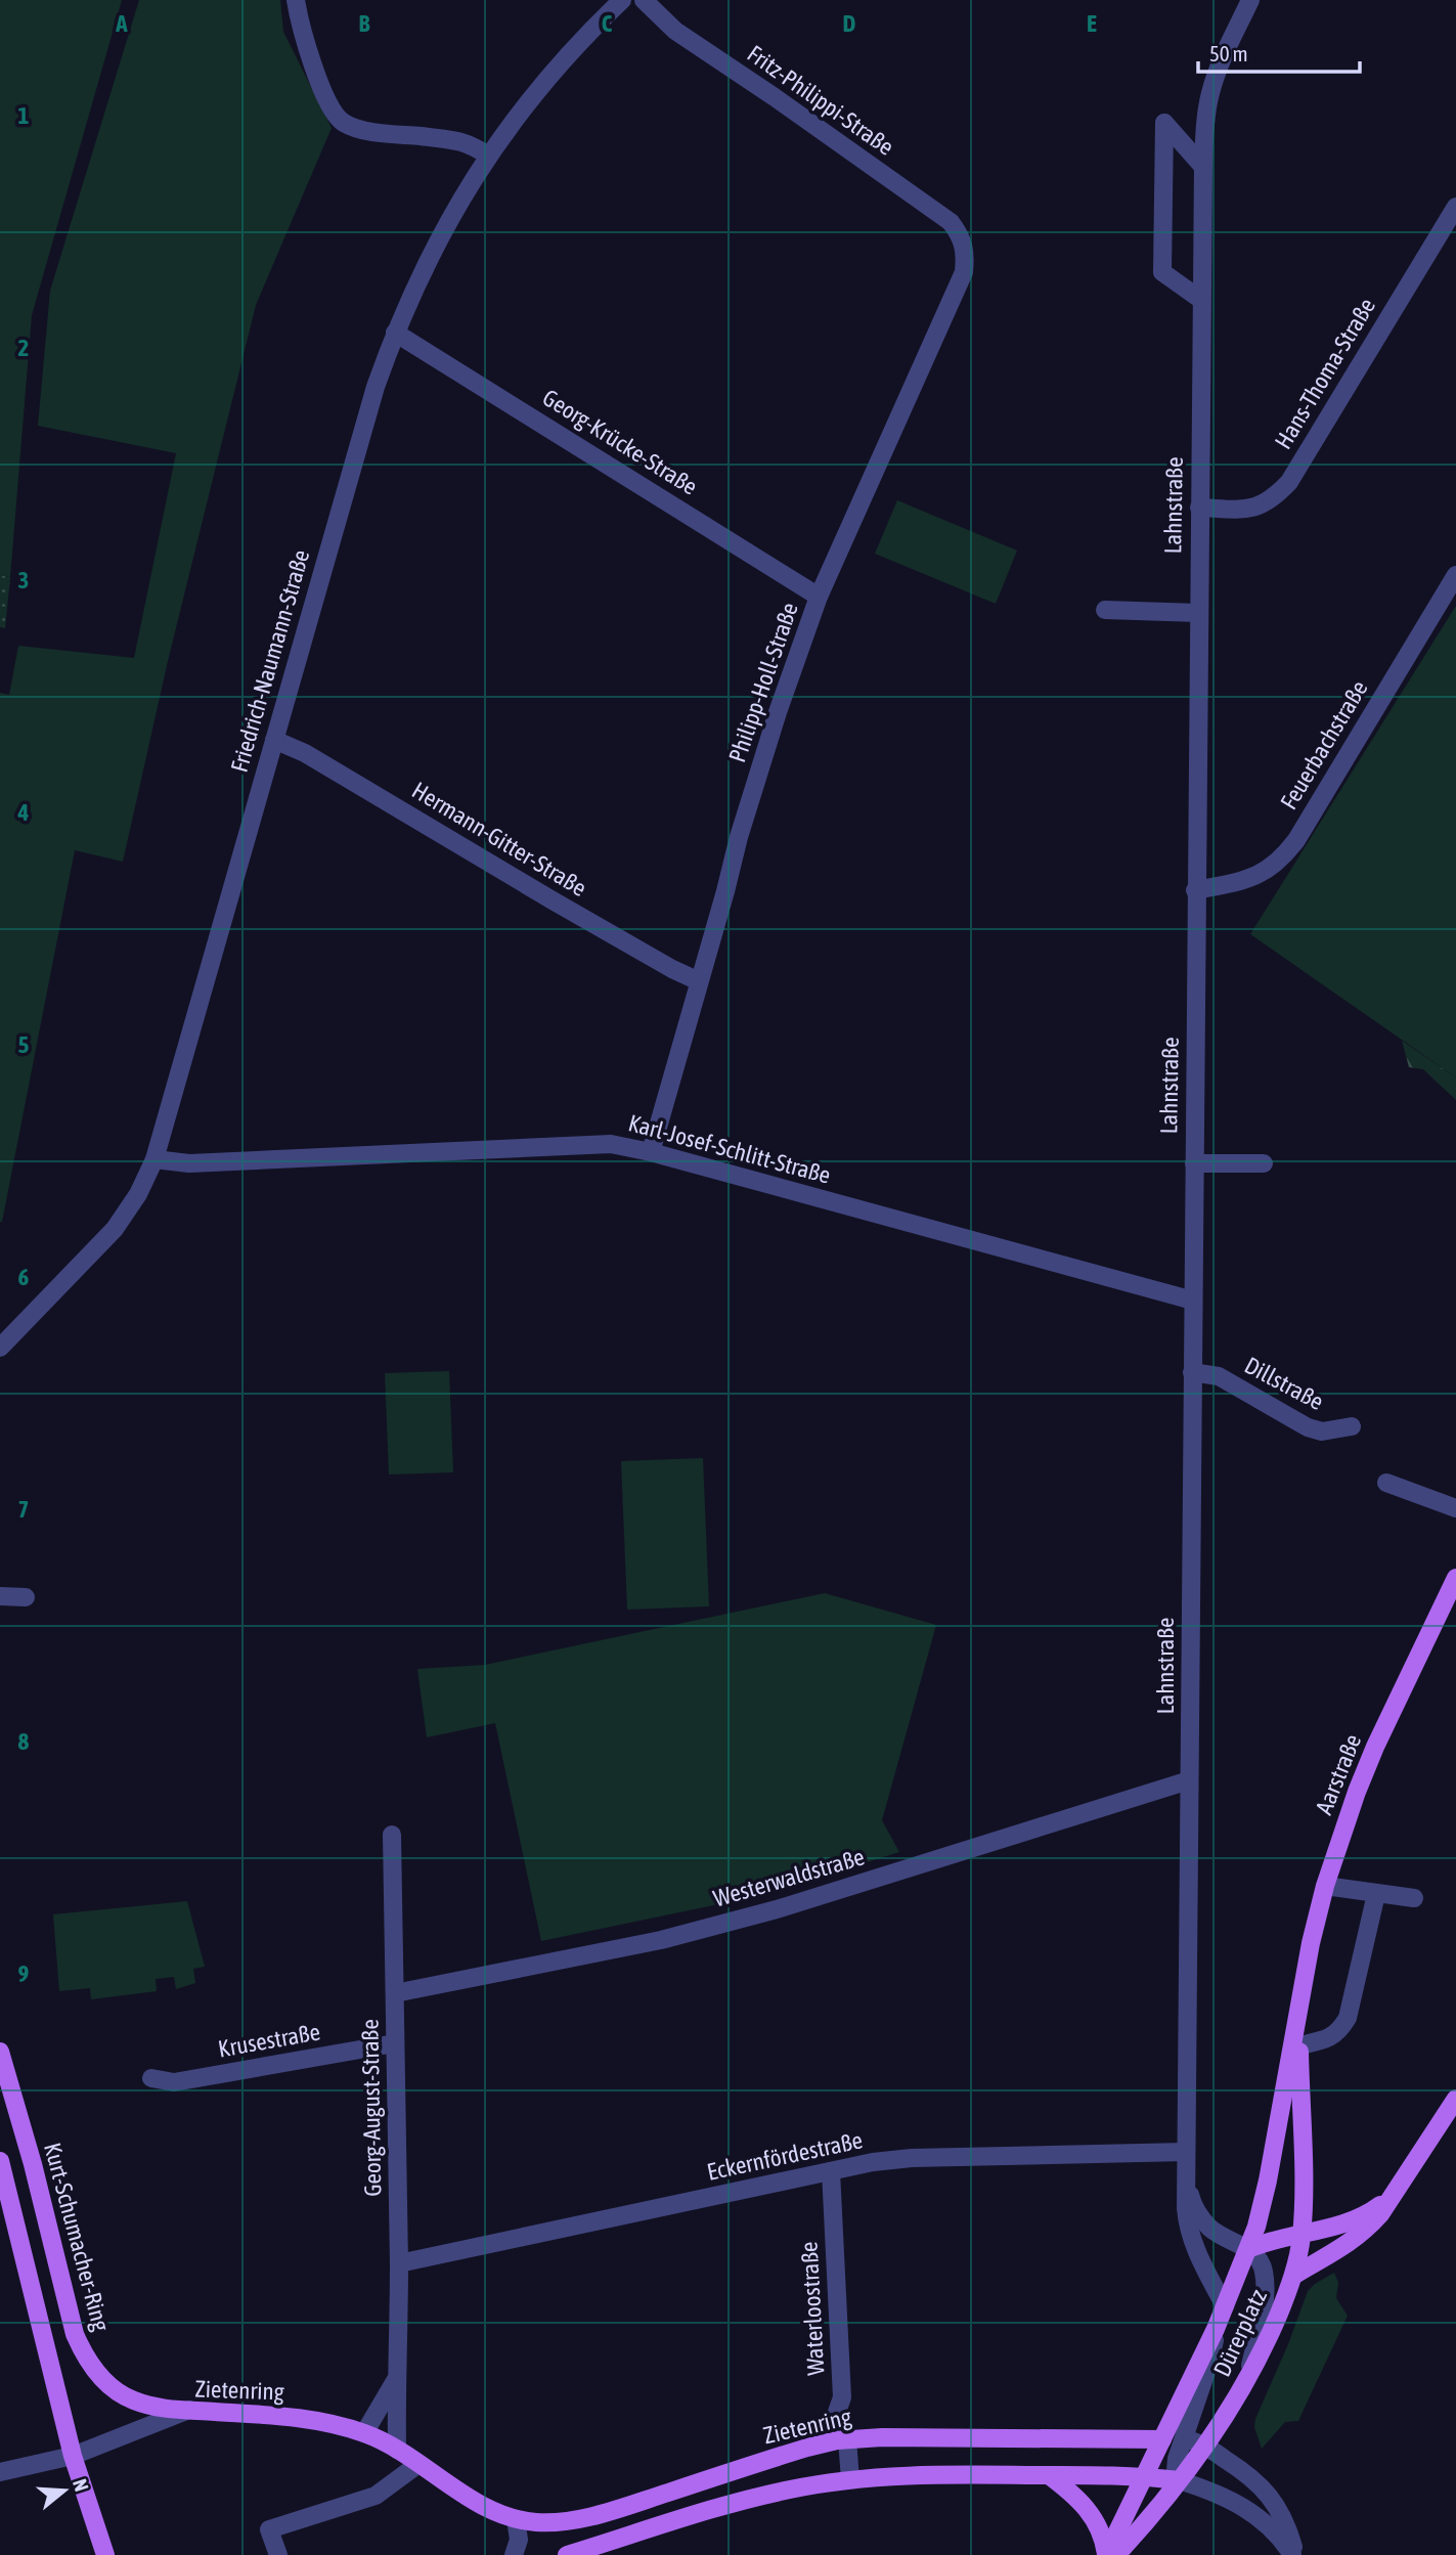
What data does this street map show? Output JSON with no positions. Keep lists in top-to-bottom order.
{
  "streets": {
    "main road": [
      "Aarstraße",
      "Kurt-Schumacher-Ring",
      "Dürerplatz",
      "Zietenring"
    ],
    "street": [
      "Fritz-Philippi-Straße",
      "Hans-Thoma-Straße",
      "Georg-Krücke-Straße",
      "Lahnstraße",
      "Friedrich-Naumann-Straße",
      "Philipp-Holl-Straße",
      "Feuerbachstraße",
      "Hermann-Gitter-Straße",
      "Karl-Josef-Schlitt-Straße",
      "Dillstraße",
      "Westerwaldstraße",
      "Krusestraße",
      "Georg-August-Straße",
      "Eckernfördestraße",
      "Waterloostraße"
    ]
  },
  "crossings": [
    ["Fritz-Philippi-Straße", "Philipp-Holl-Straße"],
    ["Hans-Thoma-Straße", "Lahnstraße"],
    ["Georg-Krücke-Straße", "Friedrich-Naumann-Straße"],
    ["Georg-Krücke-Straße", "Philipp-Holl-Straße"],
    ["Lahnstraße", "Feuerbachstraße"],
    ["Lahnstraße", "Karl-Josef-Schlitt-Straße"],
    ["Lahnstraße", "Dillstraße"],
    ["Lahnstraße", "Aarstraße"],
    ["Lahnstraße", "Westerwaldstraße"],
    ["Lahnstraße", "Eckernfördestraße"],
    ["Lahnstraße", "Dürerplatz"],
    ["Friedrich-Naumann-Straße", "Hermann-Gitter-Straße"],
    ["Friedrich-Naumann-Straße", "Karl-Josef-Schlitt-Straße"],
    ["Philipp-Holl-Straße", "Hermann-Gitter-Straße"],
    ["Philipp-Holl-Straße", "Karl-Josef-Schlitt-Straße"],
    ["Aarstraße", "Dürerplatz"],
    ["Westerwaldstraße", "Georg-August-Straße"],
    ["Krusestraße", "Georg-August-Straße"],
    ["Georg-August-Straße", "Eckernfördestraße"],
    ["Georg-August-Straße", "Zietenring"],
    ["Eckernfördestraße", "Waterloostraße"],
    ["Kurt-Schumacher-Ring", "Zietenring"],
    ["Waterloostraße", "Zietenring"],
    ["Dürerplatz", "Zietenring"]
  ],
  "scale_bar": "50 m",
  "north": "right",
  "grid": {
    "columns": [
      "A",
      "B",
      "C",
      "D",
      "E"
    ],
    "rows": [
      "1",
      "2",
      "3",
      "4",
      "5",
      "6",
      "7",
      "8",
      "9"
    ]
  }
}
